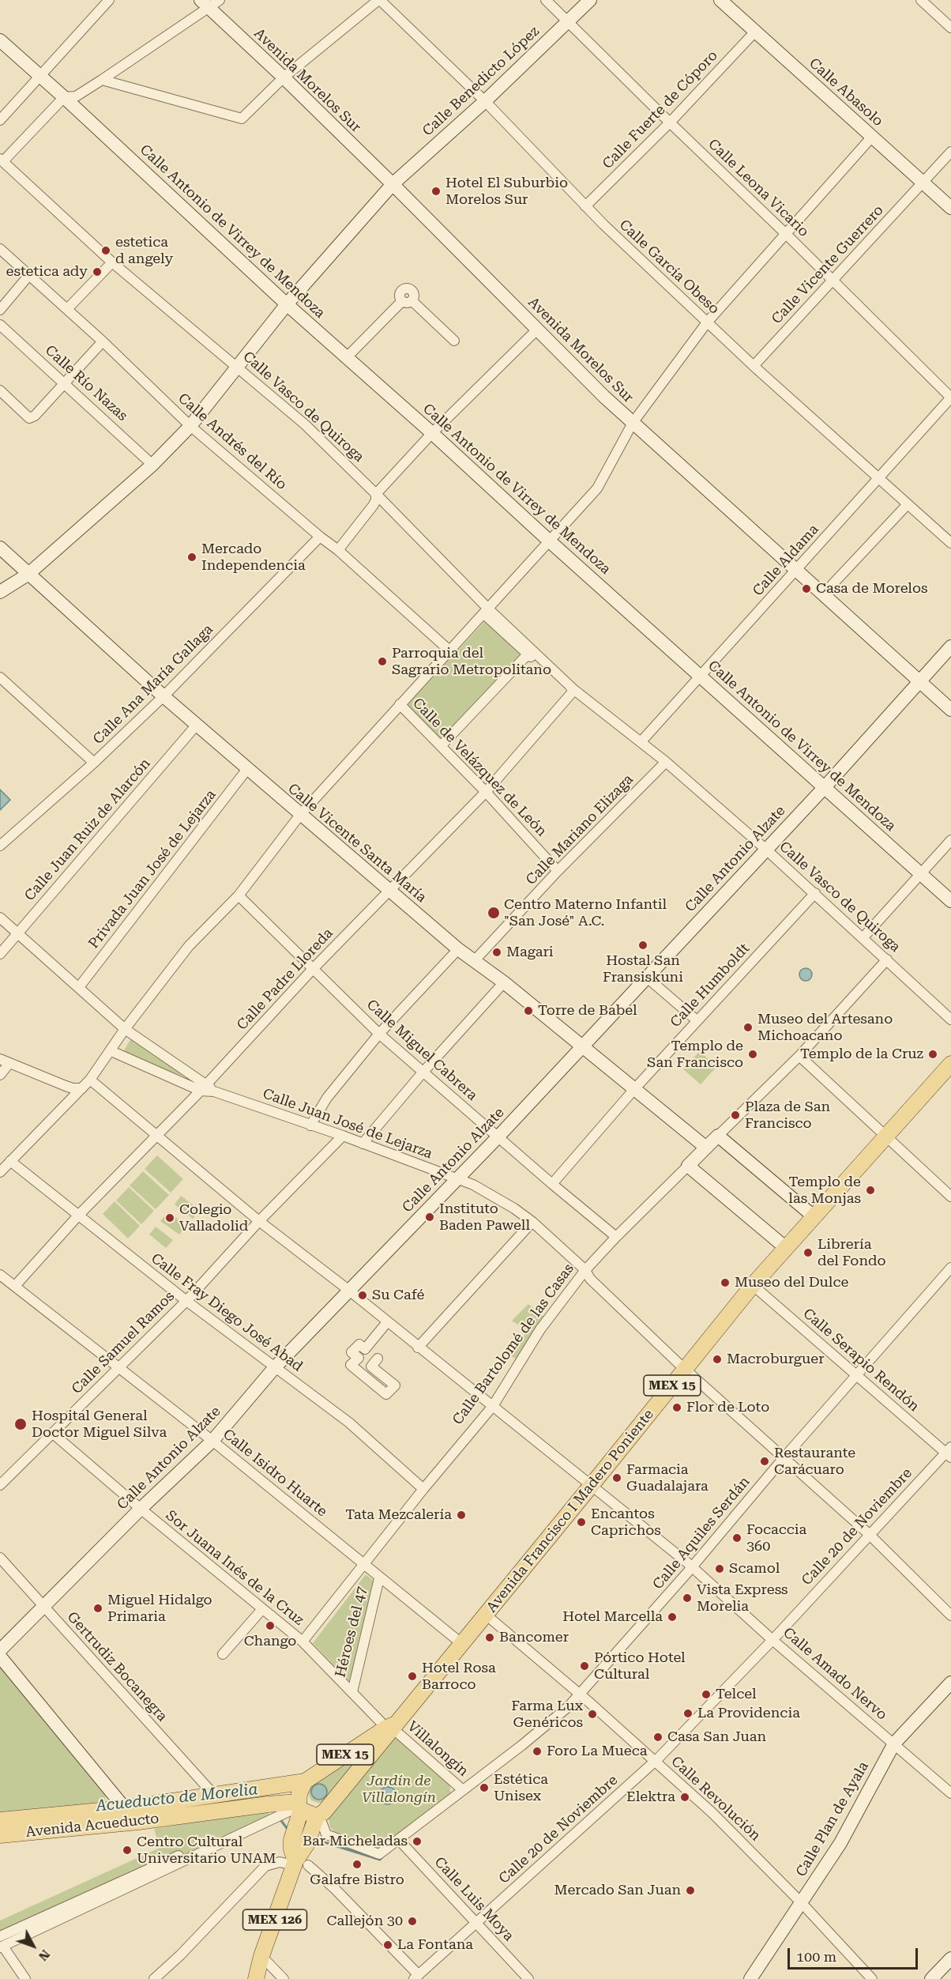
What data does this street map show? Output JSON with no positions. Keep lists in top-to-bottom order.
{
  "streets": {
    "main road": [
      "MEX 15",
      "Avenida Francisco I Madero Poniente",
      "Avenida Acueducto",
      "MEX 126"
    ],
    "street": [
      "Avenida Morelos Sur",
      "Calle Benedicto López",
      "Calle Abasolo",
      "Calle Fuerte de Cóporo",
      "Calle Leona Vicario",
      "Calle Antonio de Virrey de Mendoza",
      "Calle Vicente Guerrero",
      "Calle García Obeso",
      "Calle Río Nazas",
      "Calle Vasco de Quiroga",
      "Calle Andrés del Río",
      "Calle Aldama",
      "Calle Ana María Gallaga",
      "Calle de Velázquez de León",
      "Calle Juan Ruiz de Alarcón",
      "Calle Mariano Elizaga",
      "Calle Vicente Santa María",
      "Calle Antonio Alzate",
      "Privada Juan José de Lejarza",
      "Calle Padre Lloreda",
      "Calle Humboldt",
      "Calle Miguel Cabrera",
      "Calle Juan José de Lejarza",
      "Calle Fray Diego José Abad",
      "Calle Samuel Ramos",
      "Calle Bartolomé de las Casas",
      "Calle Serapio Rendón",
      "Calle Isidro Huarte",
      "Calle 20 de Noviembre",
      "Calle Aquiles Serdán",
      "Sor Juana Inés de la Cruz",
      "Héroes del 47",
      "Gertrudiz Bocanegra",
      "Calle Amado Nervo",
      "Villalongín",
      "Calle Revolución",
      "Calle Plan de Ayala",
      "Calle Luis Moya"
    ]
  },
  "crossings": [
    ["Avenida Morelos Sur", "Calle Benedicto López"],
    ["Avenida Morelos Sur", "Calle Aldama"],
    ["Avenida Morelos Sur", "Calle Antonio Alzate"],
    ["Calle Benedicto López", "Calle Leona Vicario"],
    ["Calle Benedicto López", "Calle Antonio de Virrey de Mendoza"],
    ["Calle Benedicto López", "Calle García Obeso"],
    ["Calle Benedicto López", "Calle Río Nazas"],
    ["Calle Benedicto López", "Calle Vasco de Quiroga"],
    ["Calle Benedicto López", "Calle Andrés del Río"],
    ["Calle Benedicto López", "Calle Vicente Santa María"],
    ["Calle Abasolo", "Calle Fuerte de Cóporo"],
    ["Calle Abasolo", "Calle Vicente Guerrero"],
    ["Calle Fuerte de Cóporo", "Calle Leona Vicario"],
    ["Calle Fuerte de Cóporo", "Calle García Obeso"],
    ["Calle Leona Vicario", "Calle Vicente Guerrero"],
    ["Calle Leona Vicario", "Calle Aldama"],
    ["Calle Antonio de Virrey de Mendoza", "Calle Aldama"],
    ["Calle Antonio de Virrey de Mendoza", "Calle Antonio Alzate"],
    ["Calle Vicente Guerrero", "Calle García Obeso"],
    ["Calle García Obeso", "Calle Aldama"],
    ["Calle Vasco de Quiroga", "Calle Aldama"],
    ["Calle Vasco de Quiroga", "Calle Mariano Elizaga"],
    ["Calle Vasco de Quiroga", "Calle Antonio Alzate"],
    ["Calle Vasco de Quiroga", "Calle Padre Lloreda"],
    ["Calle Vasco de Quiroga", "Calle Humboldt"],
    ["Calle Vasco de Quiroga", "Calle Bartolomé de las Casas"],
    ["Calle Andrés del Río", "Calle Ana María Gallaga"],
    ["Calle Ana María Gallaga", "Calle Vicente Santa María"],
    ["Calle de Velázquez de León", "Calle Mariano Elizaga"],
    ["Calle de Velázquez de León", "Calle Padre Lloreda"],
    ["Calle Juan Ruiz de Alarcón", "Calle Vicente Santa María"],
    ["Calle Juan Ruiz de Alarcón", "Calle Juan José de Lejarza"],
    ["Calle Mariano Elizaga", "Calle Vicente Santa María"],
    ["Calle Vicente Santa María", "Calle Antonio Alzate"],
    ["Calle Vicente Santa María", "Privada Juan José de Lejarza"],
    ["Calle Vicente Santa María", "Calle Padre Lloreda"],
    ["Calle Vicente Santa María", "Calle Humboldt"],
    ["Calle Vicente Santa María", "Calle Bartolomé de las Casas"],
    ["Calle Antonio Alzate", "Calle Miguel Cabrera"],
    ["Calle Antonio Alzate", "Calle Juan José de Lejarza"],
    ["Calle Antonio Alzate", "Calle Fray Diego José Abad"],
    ["Calle Antonio Alzate", "Calle Isidro Huarte"],
    ["Calle Antonio Alzate", "Sor Juana Inés de la Cruz"],
    ["Calle Antonio Alzate", "Gertrudiz Bocanegra"],
    ["Calle Antonio Alzate", "Calle Amado Nervo"],
    ["Privada Juan José de Lejarza", "Calle Juan José de Lejarza"],
    ["Calle Padre Lloreda", "Calle Miguel Cabrera"],
    ["Calle Padre Lloreda", "Calle Juan José de Lejarza"],
    ["Calle Padre Lloreda", "Calle Fray Diego José Abad"],
    ["Calle Padre Lloreda", "Calle Isidro Huarte"],
    ["Calle Padre Lloreda", "Calle Amado Nervo"],
    ["Calle Humboldt", "Calle Miguel Cabrera"],
    ["Calle Miguel Cabrera", "Calle Bartolomé de las Casas"],
    ["Calle Juan José de Lejarza", "Calle Samuel Ramos"],
    ["Calle Juan José de Lejarza", "Calle Bartolomé de las Casas"],
    ["Calle Juan José de Lejarza", "Avenida Francisco I Madero Poniente"],
    ["Calle Juan José de Lejarza", "Calle 20 de Noviembre"],
    ["Calle Juan José de Lejarza", "Calle Aquiles Serdán"],
    ["Calle Fray Diego José Abad", "Calle Samuel Ramos"],
    ["Calle Fray Diego José Abad", "Calle Bartolomé de las Casas"],
    ["Calle Samuel Ramos", "Calle Isidro Huarte"],
    ["Calle Samuel Ramos", "Sor Juana Inés de la Cruz"],
    ["Calle Samuel Ramos", "Calle Amado Nervo"],
    ["Calle Bartolomé de las Casas", "Calle Isidro Huarte"],
    ["Calle Bartolomé de las Casas", "Sor Juana Inés de la Cruz"],
    ["Calle Bartolomé de las Casas", "Calle Amado Nervo"],
    ["Calle Serapio Rendón", "Avenida Francisco I Madero Poniente"],
    ["Calle Serapio Rendón", "Calle 20 de Noviembre"],
    ["Calle Serapio Rendón", "Calle Aquiles Serdán"],
    ["MEX 15", "Avenida Francisco I Madero Poniente"],
    ["MEX 15", "Calle Aquiles Serdán"],
    ["MEX 15", "Sor Juana Inés de la Cruz"],
    ["MEX 15", "Villalongín"],
    ["MEX 15", "Avenida Acueducto"],
    ["MEX 15", "MEX 126"],
    ["Calle Isidro Huarte", "Avenida Francisco I Madero Poniente"],
    ["Calle Isidro Huarte", "Héroes del 47"],
    ["Avenida Francisco I Madero Poniente", "Sor Juana Inés de la Cruz"],
    ["Avenida Francisco I Madero Poniente", "Calle Amado Nervo"],
    ["Avenida Francisco I Madero Poniente", "Villalongín"],
    ["Avenida Francisco I Madero Poniente", "Calle Revolución"],
    ["Calle 20 de Noviembre", "Calle Amado Nervo"],
    ["Calle 20 de Noviembre", "Calle Revolución"],
    ["Calle 20 de Noviembre", "Calle Luis Moya"],
    ["Calle Aquiles Serdán", "Calle Amado Nervo"],
    ["Calle Aquiles Serdán", "Villalongín"],
    ["Calle Aquiles Serdán", "Calle Revolución"],
    ["Calle Aquiles Serdán", "Calle Luis Moya"],
    ["Calle Aquiles Serdán", "MEX 126"],
    ["Sor Juana Inés de la Cruz", "Héroes del 47"],
    ["Sor Juana Inés de la Cruz", "Villalongín"],
    ["Gertrudiz Bocanegra", "Avenida Acueducto"],
    ["Calle Amado Nervo", "Calle Plan de Ayala"],
    ["Calle Revolución", "Calle Plan de Ayala"],
    ["Avenida Acueducto", "MEX 126"]
  ],
  "water": ["Acueducto de Morelia"],
  "parks": ["Jardín de Villalongín"],
  "places": [
    "Hotel El Suburbio Morelos Sur",
    "estetica d angely",
    "estetica ady",
    "Mercado Independencia",
    "Casa de Morelos",
    "Parroquia del Sagrario Metropolitano",
    "Centro Materno Infantil \"San José\" A.C.",
    "Hostal San Fransiskuni",
    "Magari",
    "Torre de Babel",
    "Museo del Artesano Michoacano",
    "Templo de San Francisco",
    "Templo de la Cruz",
    "Plaza de San Francisco",
    "Templo de las Monjas",
    "Instituto Baden Pawell",
    "Colegio Valladolid",
    "Librería del Fondo",
    "Museo del Dulce",
    "Su Café",
    "Macroburguer",
    "Flor de Loto",
    "Hospital General Doctor Miguel Silva",
    "Restaurante Carácuaro",
    "Farmacia Guadalajara",
    "Tata Mezcalería",
    "Encantos Caprichos",
    "Focaccia 360",
    "Scamol",
    "Vista Express Morelia",
    "Miguel Hidalgo Primaria",
    "Hotel Marcella",
    "Chango",
    "Bancomer",
    "Pórtico Hotel Cultural",
    "Hotel Rosa Barroco",
    "Telcel",
    "La Providencia",
    "Farma Lux Genéricos",
    "Casa San Juan",
    "Foro La Mueca",
    "Estética Unisex",
    "Elektra",
    "Bar Micheladas",
    "Centro Cultural Universitario UNAM",
    "Galafre Bistro",
    "Mercado San Juan",
    "Callejón 30",
    "La Fontana"
  ],
  "scale_bar": "100 m",
  "north": "bottom right"
}
